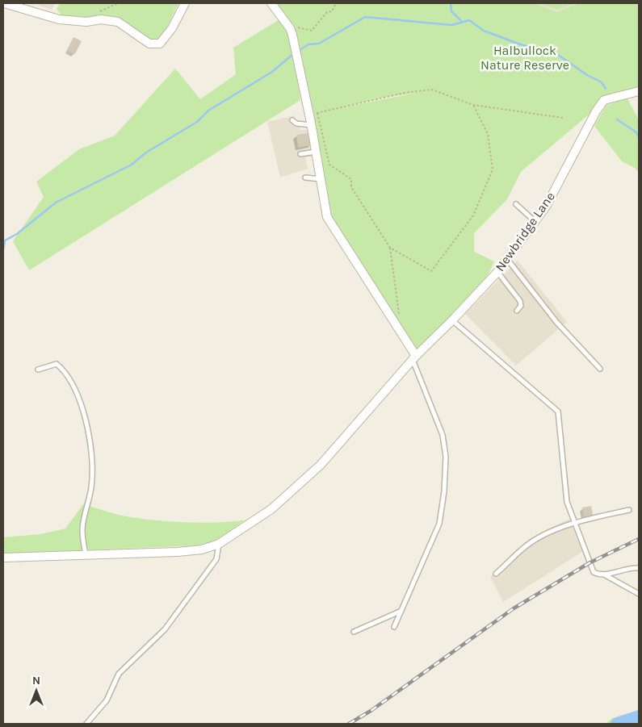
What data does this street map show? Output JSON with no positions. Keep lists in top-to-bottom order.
{
  "streets": {
    "street": ["Newbridge Lane"]
  },
  "parks": ["Halbullock Nature Reserve"],
  "north": "top"
}
